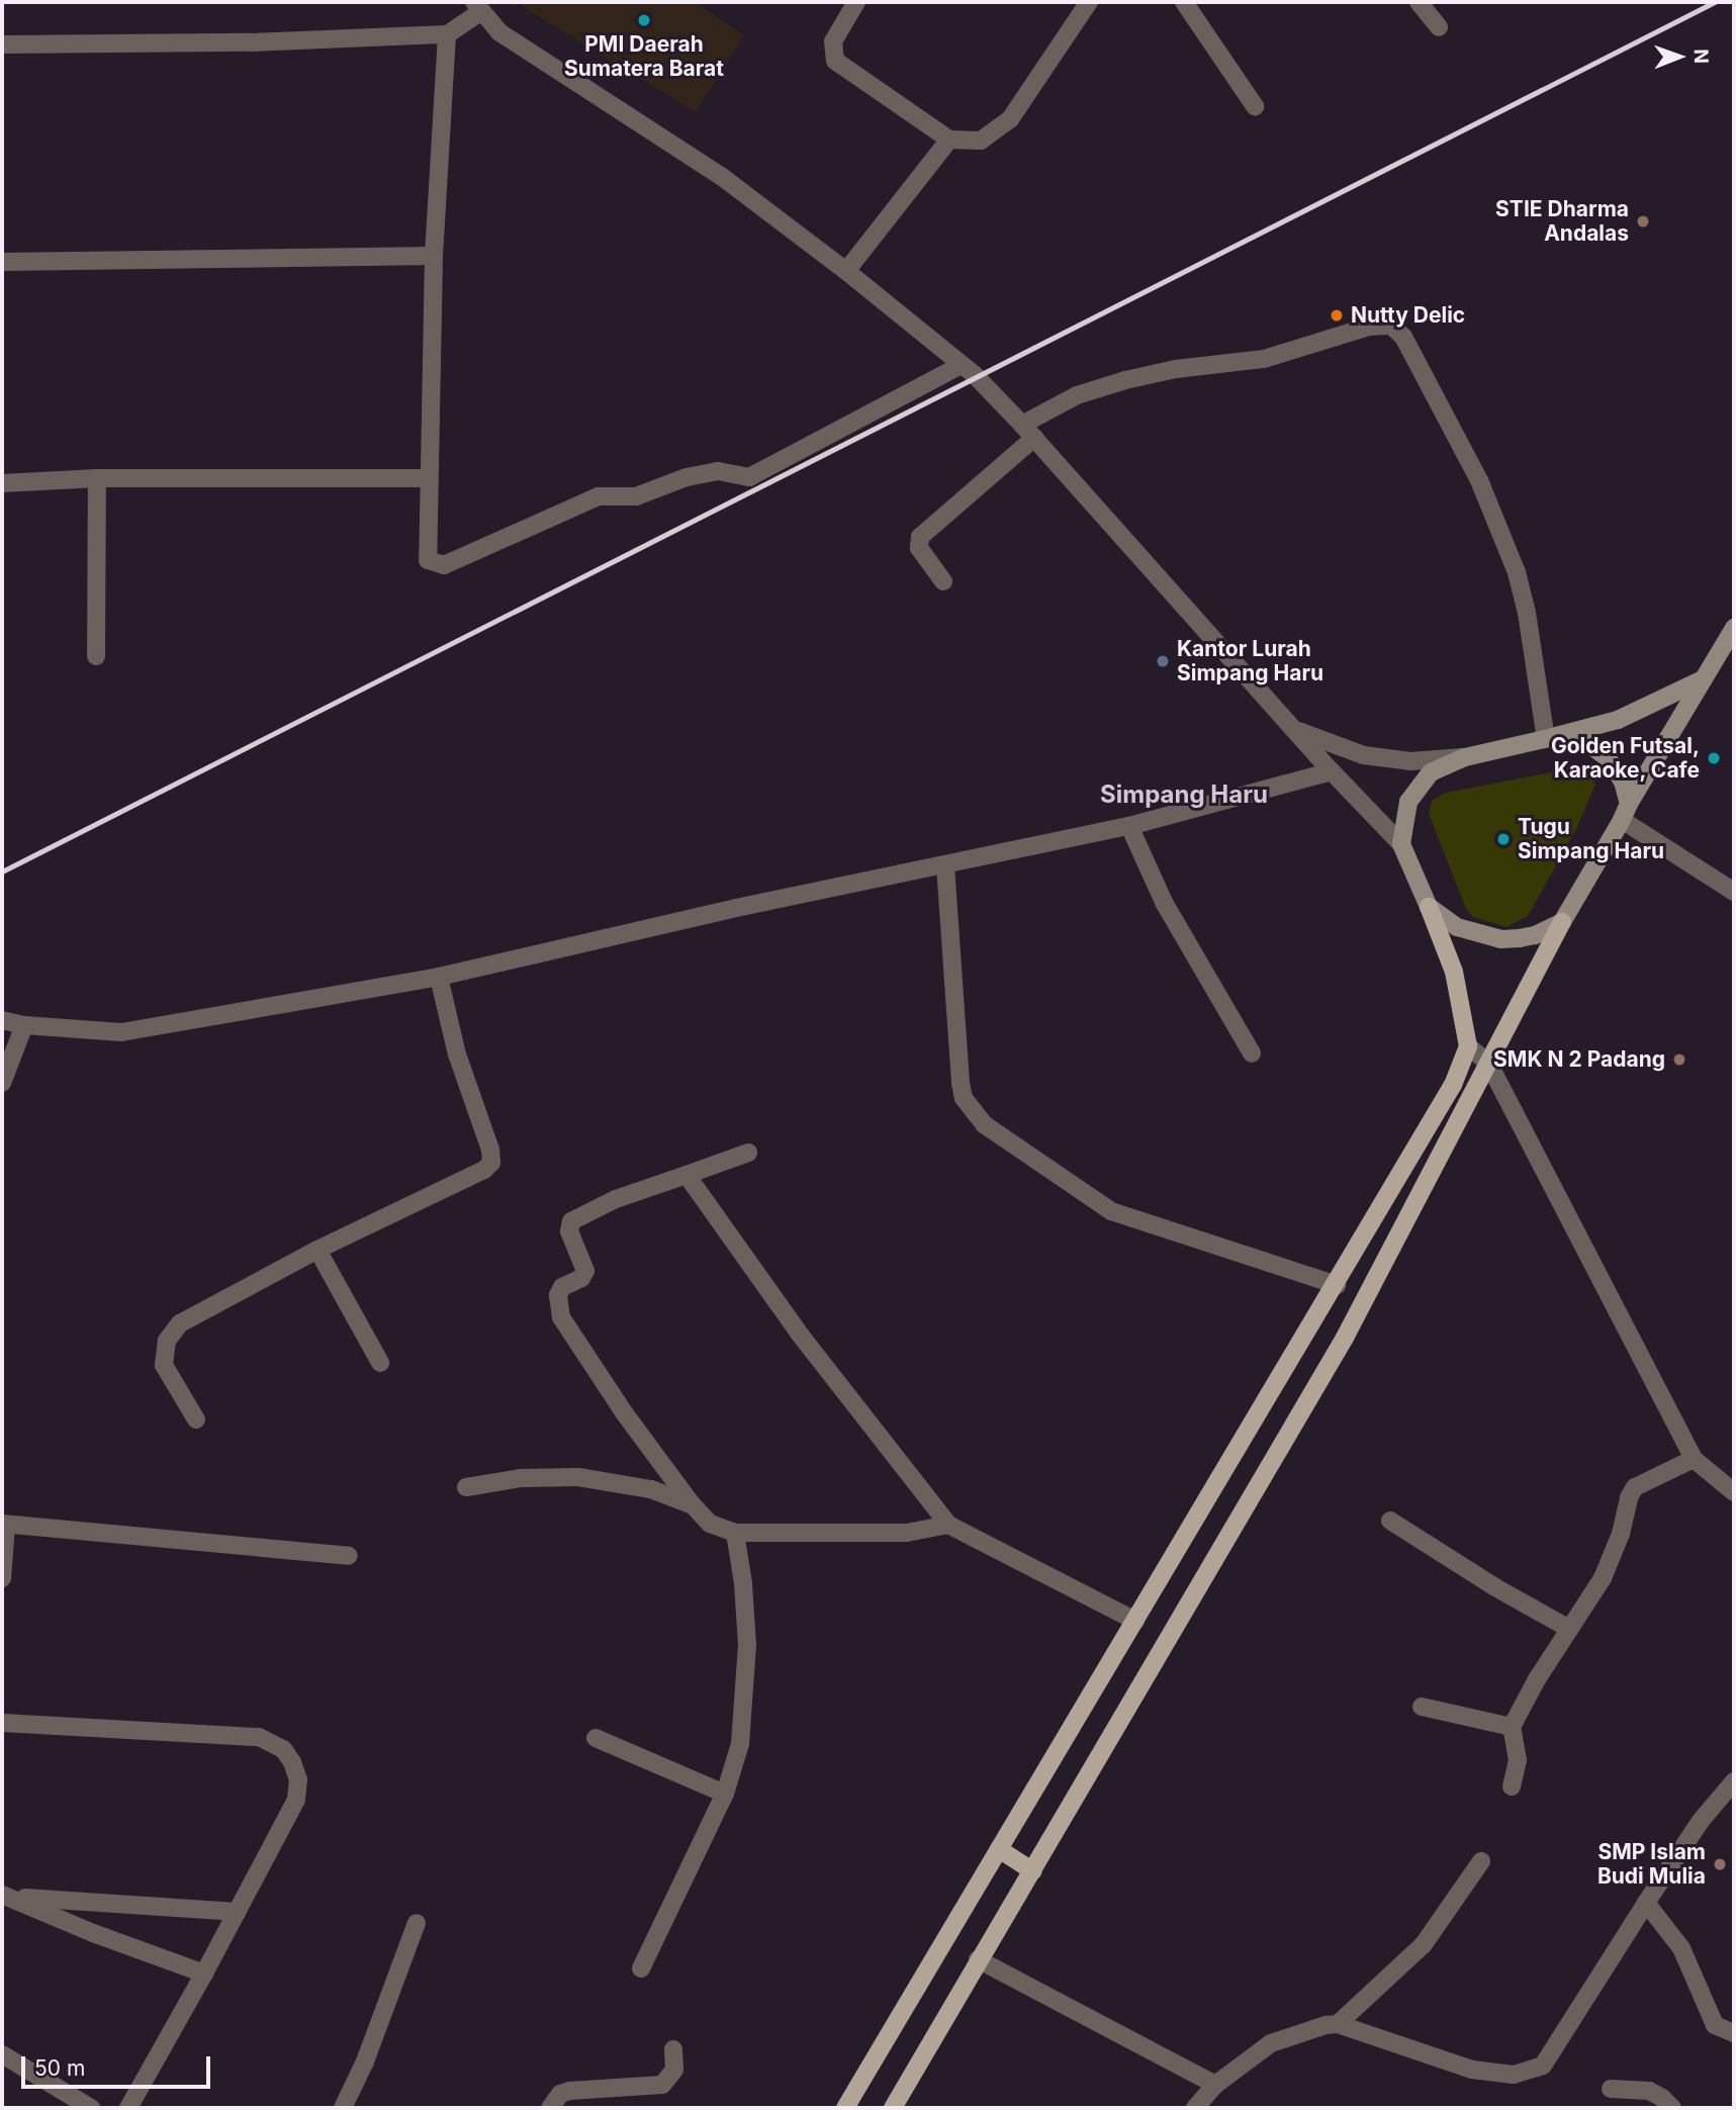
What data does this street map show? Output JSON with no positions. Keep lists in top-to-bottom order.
{
  "districts": ["Simpang Haru"],
  "places": [
    "PMI Daerah Sumatera Barat",
    "STIE Dharma Andalas",
    "Nutty Delic",
    "Kantor Lurah Simpang Haru",
    "Golden Futsal, Karaoke, Cafe",
    "Tugu Simpang Haru",
    "SMK N 2 Padang",
    "SMP Islam Budi Mulia"
  ],
  "scale_bar": "50 m",
  "north": "right"
}
